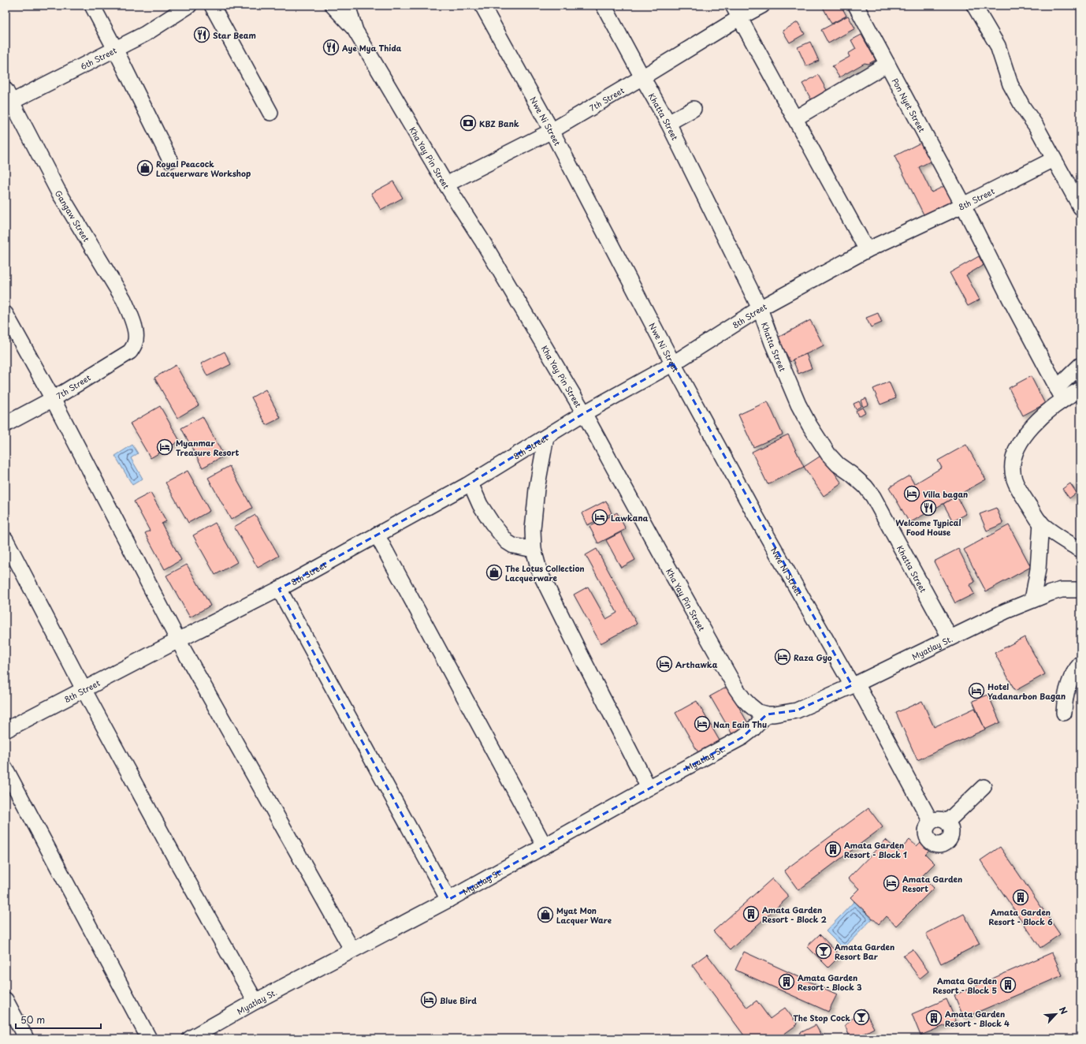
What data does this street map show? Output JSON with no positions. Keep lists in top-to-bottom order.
{
  "streets": {
    "street": [
      "6th Street",
      "7th Street",
      "Pon Nyet Street",
      "Khatta Street",
      "Nwe Ni Street",
      "Kha Yay Pin Street",
      "8th Street",
      "Gangaw Street",
      "Myatlay St."
    ]
  },
  "crossings": [
    ["6th Street", "Gangaw Street"],
    ["7th Street", "Khatta Street"],
    ["7th Street", "Nwe Ni Street"],
    ["7th Street", "Kha Yay Pin Street"],
    ["7th Street", "Gangaw Street"],
    ["Pon Nyet Street", "8th Street"],
    ["Khatta Street", "8th Street"],
    ["Khatta Street", "Myatlay St."],
    ["Nwe Ni Street", "8th Street"],
    ["Nwe Ni Street", "Myatlay St."],
    ["Kha Yay Pin Street", "8th Street"],
    ["Kha Yay Pin Street", "Myatlay St."]
  ],
  "places": {
    "restaurant": ["Star Beam", "Aye Mya Thida", "Welcome Typical Food House"],
    "bank": ["KBZ Bank"],
    "shop": ["Royal Peacock Lacquerware Workshop", "The Lotus Collection Lacquerware", "Myat Mon Lacquer Ware"],
    "hotel": [
      "Myanmar Treasure Resort",
      "Villa bagan",
      "Lawkana",
      "Raza Gyo",
      "Arthawka",
      "Hotel Yadanarbon Bagan",
      "Nan Eain Thu",
      "Amata Garden Resort",
      "Blue Bird"
    ],
    "building": [
      "Amata Garden Resort - Block 1",
      "Amata Garden Resort - Block 6",
      "Amata Garden Resort - Block 2",
      "Amata Garden Resort - Block 3",
      "Amata Garden Resort - Block 5",
      "Amata Garden Resort - Block 4"
    ],
    "bar": ["Amata Garden Resort Bar", "The Stop Cock"]
  },
  "scale_bar": "50 m",
  "north": "top right"
}
